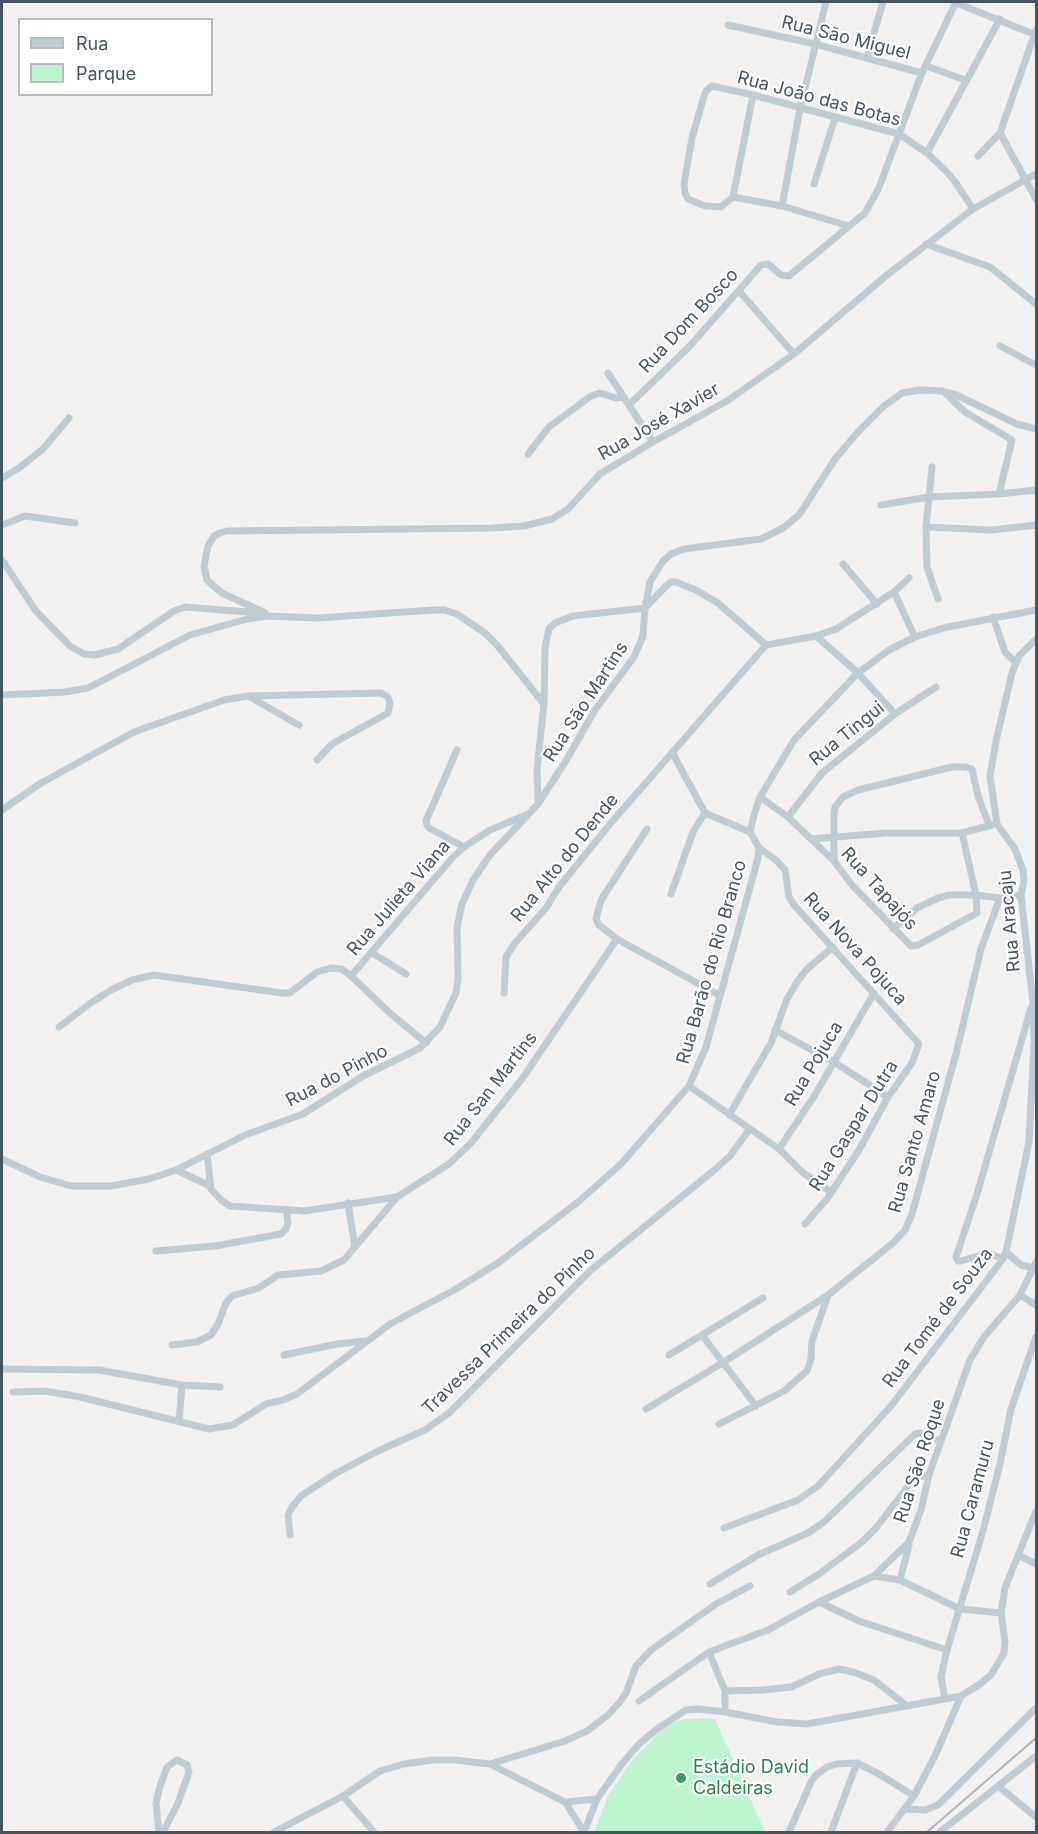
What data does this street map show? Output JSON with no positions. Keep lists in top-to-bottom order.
{
  "streets": {
    "street": [
      "Rua São Miguel",
      "Rua João das Botas",
      "Rua Dom Bosco",
      "Rua José Xavier",
      "Rua São Martins",
      "Rua Tingui",
      "Rua Alto do Dende",
      "Rua Tapajós",
      "Rua Julieta Viana",
      "Rua Aracaju",
      "Rua Nova Pojuca",
      "Rua Barão do Rio Branco",
      "Rua Pojuca",
      "Rua do Pinho",
      "Rua San Martins",
      "Rua Gaspar Dutra",
      "Rua Santo Amaro",
      "Rua Tomé de Souza",
      "Travessa Primeira do Pinho",
      "Rua São Roque",
      "Rua Caramuru"
    ]
  },
  "crossings": [
    ["Rua João das Botas", "Rua José Xavier"],
    ["Rua São Martins", "Rua do Pinho"],
    ["Rua Tingui", "Rua Tapajós"],
    ["Rua Julieta Viana", "Rua do Pinho"],
    ["Rua Aracaju", "Rua Tomé de Souza"],
    ["Rua Nova Pojuca", "Rua Barão do Rio Branco"],
    ["Rua Nova Pojuca", "Rua Pojuca"],
    ["Rua Nova Pojuca", "Rua Gaspar Dutra"],
    ["Rua do Pinho", "Rua San Martins"]
  ],
  "places": ["Estádio David Caldeiras"],
  "legend": ["Rua", "Parque"]
}
